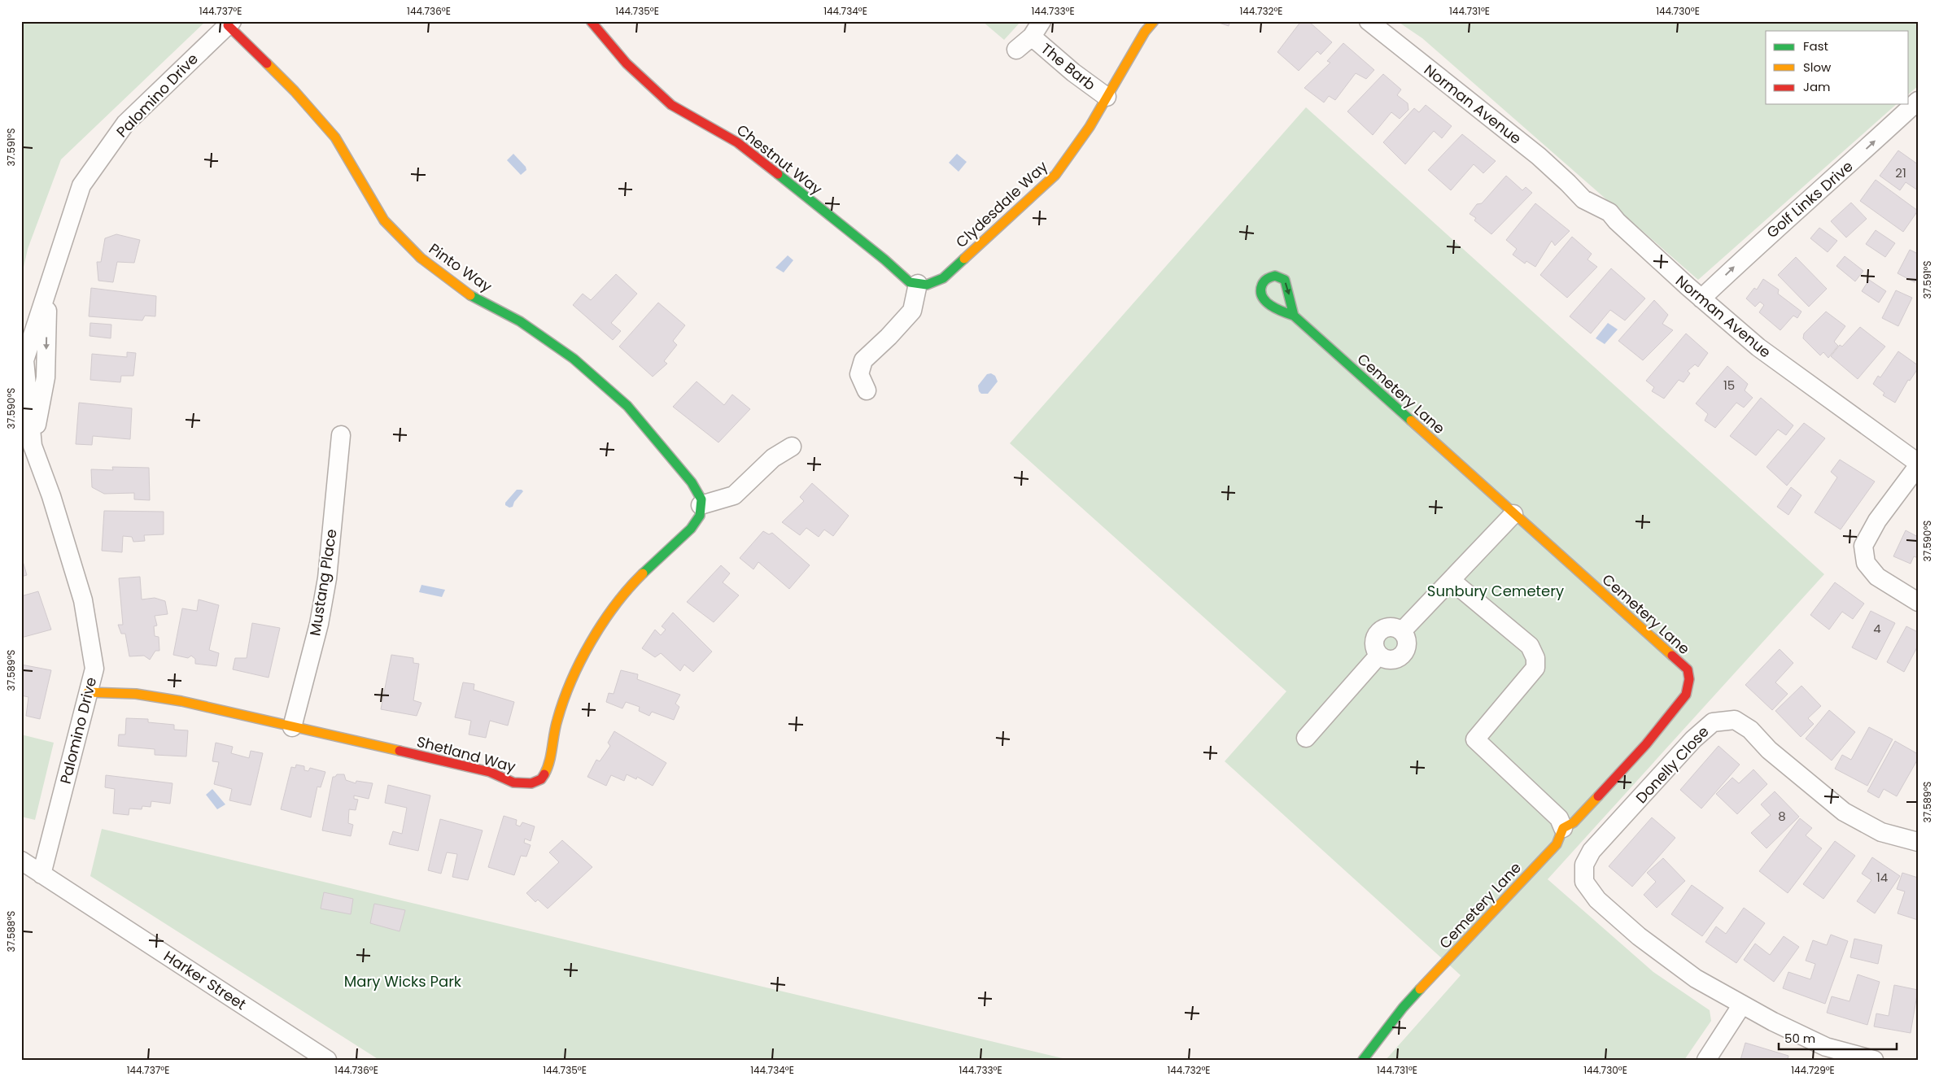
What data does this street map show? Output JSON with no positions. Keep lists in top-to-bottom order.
{
  "streets": {
    "street": [
      "The Barb",
      "Palomino Drive",
      "Norman Avenue",
      "Chestnut Way",
      "Golf Links Drive",
      "Clydesdale Way",
      "Pinto Way",
      "Cemetery Lane",
      "Mustang Place",
      "Shetland Way",
      "Donelly Close",
      "Harker Street"
    ]
  },
  "crossings": [
    ["The Barb", "Clydesdale Way"],
    ["Palomino Drive", "Pinto Way"],
    ["Palomino Drive", "Shetland Way"],
    ["Palomino Drive", "Harker Street"],
    ["Norman Avenue", "Golf Links Drive"],
    ["Chestnut Way", "Clydesdale Way"],
    ["Pinto Way", "Shetland Way"],
    ["Mustang Place", "Shetland Way"]
  ],
  "one_way": ["Golf Links Drive"],
  "parks": ["Sunbury Cemetery", "Mary Wicks Park"],
  "house_numbers": [
    "21",
    "15",
    "4",
    "8",
    "14"
  ],
  "legend": ["Fast", "Slow", "Jam"],
  "scale_bar": "50 m",
  "coordinates": [
    "144.737°E",
    "144.736°E",
    "144.735°E",
    "144.734°E",
    "144.733°E",
    "144.732°E",
    "144.731°E",
    "144.730°E",
    "37.591°S",
    "37.590°S",
    "37.589°S",
    "37.588°S",
    "144.729°E"
  ]
}
